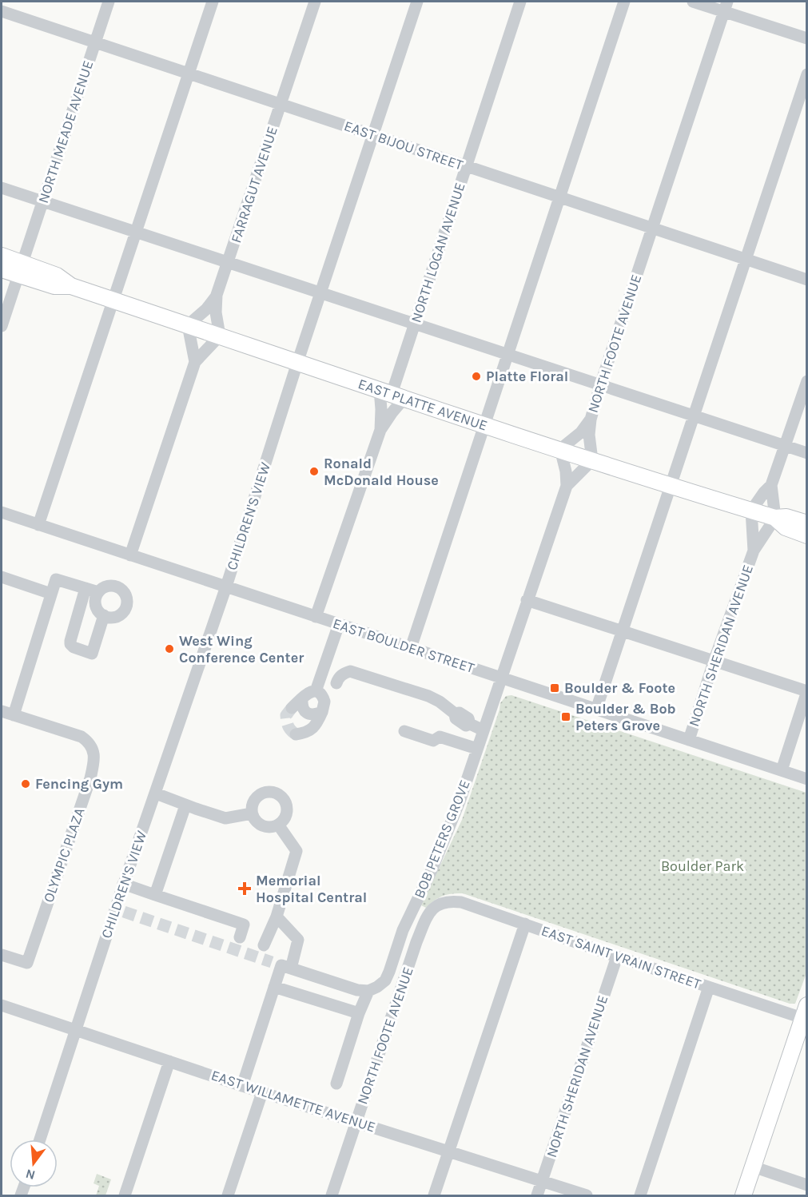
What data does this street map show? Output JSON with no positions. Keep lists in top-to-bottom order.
{
  "streets": {
    "main road": ["EAST PLATTE AVENUE"],
    "street": [
      "NORTH MEADE AVENUE",
      "EAST BIJOU STREET",
      "FARRAGUT AVENUE",
      "NORTH LOGAN AVENUE",
      "NORTH FOOTE AVENUE",
      "CHILDREN'S VIEW",
      "EAST BOULDER STREET",
      "NORTH SHERIDAN AVENUE",
      "BOB PETERS GROVE",
      "OLYMPIC PLAZA",
      "EAST SAINT VRAIN STREET",
      "EAST WILLAMETTE AVENUE"
    ]
  },
  "crossings": [
    ["NORTH MEADE AVENUE", "EAST BIJOU STREET"],
    ["NORTH MEADE AVENUE", "EAST PLATTE AVENUE"],
    ["EAST BIJOU STREET", "FARRAGUT AVENUE"],
    ["EAST BIJOU STREET", "NORTH LOGAN AVENUE"],
    ["EAST BIJOU STREET", "NORTH FOOTE AVENUE"],
    ["EAST BIJOU STREET", "CHILDREN'S VIEW"],
    ["FARRAGUT AVENUE", "EAST PLATTE AVENUE"],
    ["NORTH LOGAN AVENUE", "EAST PLATTE AVENUE"],
    ["NORTH LOGAN AVENUE", "EAST BOULDER STREET"],
    ["NORTH FOOTE AVENUE", "EAST PLATTE AVENUE"],
    ["NORTH FOOTE AVENUE", "EAST SAINT VRAIN STREET"],
    ["NORTH FOOTE AVENUE", "EAST WILLAMETTE AVENUE"],
    ["EAST PLATTE AVENUE", "CHILDREN'S VIEW"],
    ["EAST PLATTE AVENUE", "NORTH SHERIDAN AVENUE"],
    ["CHILDREN'S VIEW", "EAST BOULDER STREET"],
    ["CHILDREN'S VIEW", "EAST WILLAMETTE AVENUE"],
    ["EAST BOULDER STREET", "NORTH SHERIDAN AVENUE"],
    ["EAST BOULDER STREET", "BOB PETERS GROVE"],
    ["NORTH SHERIDAN AVENUE", "EAST SAINT VRAIN STREET"],
    ["NORTH SHERIDAN AVENUE", "EAST WILLAMETTE AVENUE"]
  ],
  "parks": ["Boulder Park"],
  "places": {
    "other": [
      "Platte Floral",
      "Ronald McDonald House",
      "West Wing Conference Center",
      "Fencing Gym"
    ],
    "transit": ["Boulder & Foote", "Boulder & Bob Peters Grove"],
    "health": ["Memorial Hospital Central"]
  },
  "north": "bottom"
}
